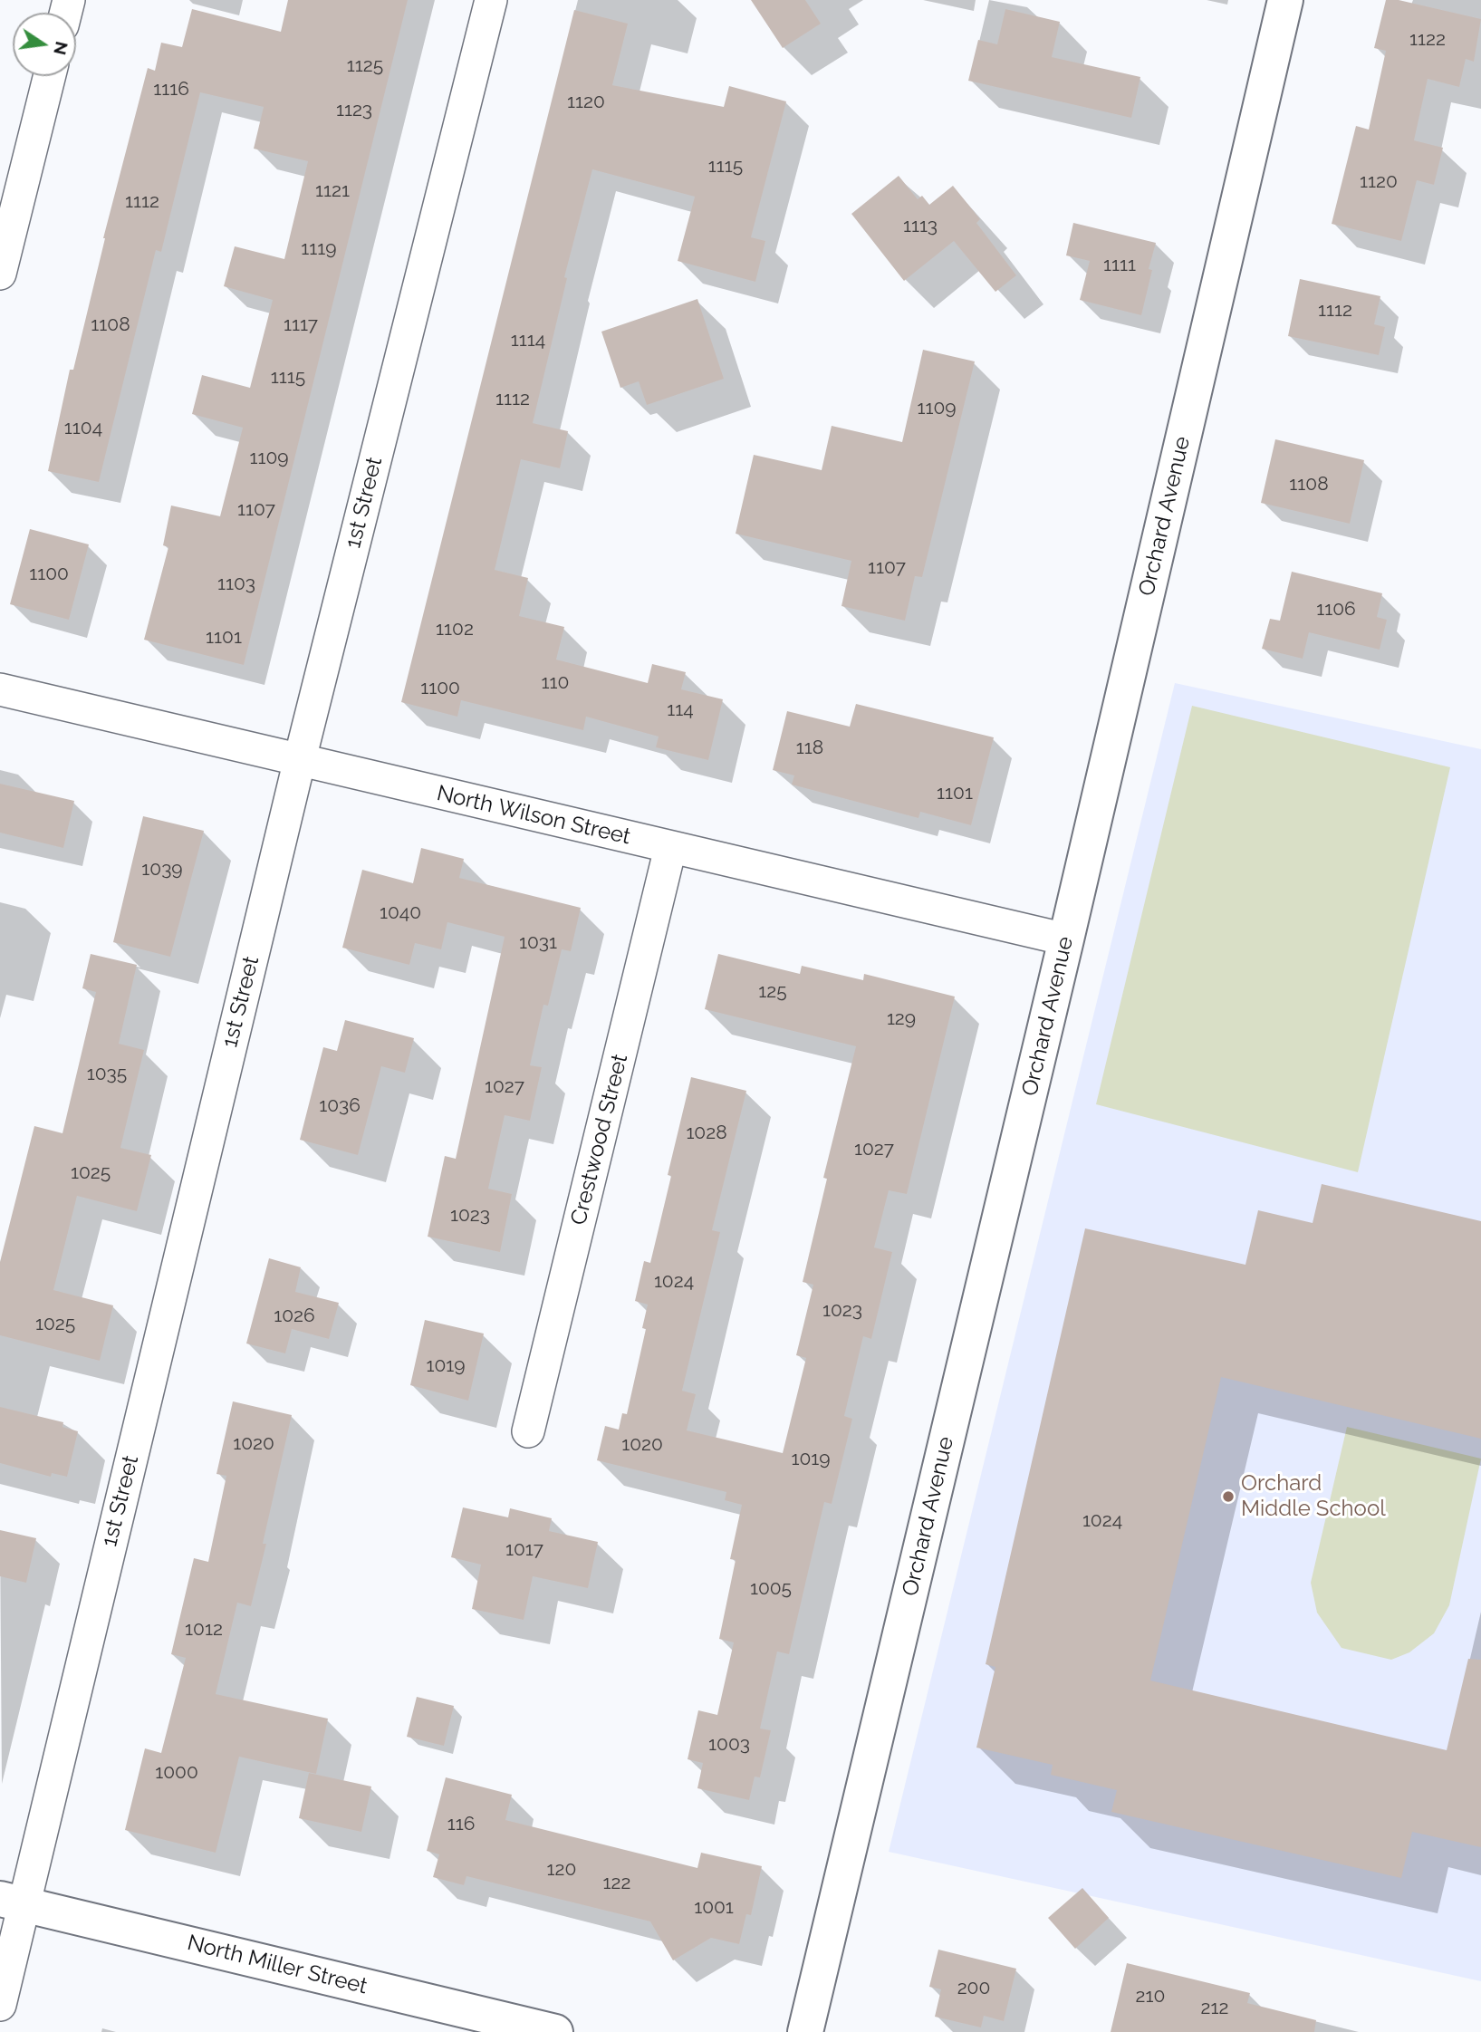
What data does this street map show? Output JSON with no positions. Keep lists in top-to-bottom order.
{
  "streets": {
    "street": [
      "1st Street",
      "Orchard Avenue",
      "North Wilson Street",
      "Crestwood Street",
      "North Miller Street"
    ]
  },
  "crossings": [
    ["1st Street", "North Wilson Street"],
    ["1st Street", "North Miller Street"],
    ["Orchard Avenue", "North Wilson Street"],
    ["North Wilson Street", "Crestwood Street"]
  ],
  "places": ["Orchard Middle School"],
  "house_numbers": [
    "1122",
    "1125",
    "1116",
    "1120",
    "1123",
    "1115",
    "1120",
    "1121",
    "1112",
    "1113",
    "1119",
    "1111",
    "1112",
    "1108",
    "1117",
    "1114",
    "1115",
    "1112",
    "1109",
    "1104",
    "1109",
    "1108",
    "1107",
    "1107",
    "1100",
    "1103",
    "1106",
    "1102",
    "1101",
    "110",
    "1100",
    "114",
    "118",
    "1101",
    "1039",
    "1040",
    "1031",
    "125",
    "129",
    "1035",
    "1027",
    "1036",
    "1028",
    "1027",
    "1025",
    "1023",
    "1024",
    "1023",
    "1026",
    "1025",
    "1019",
    "1020",
    "1020",
    "1019",
    "1024",
    "1017",
    "1005",
    "1012",
    "1003",
    "1000",
    "116",
    "120",
    "122",
    "1001",
    "200",
    "210",
    "212"
  ],
  "north": "right"
}
